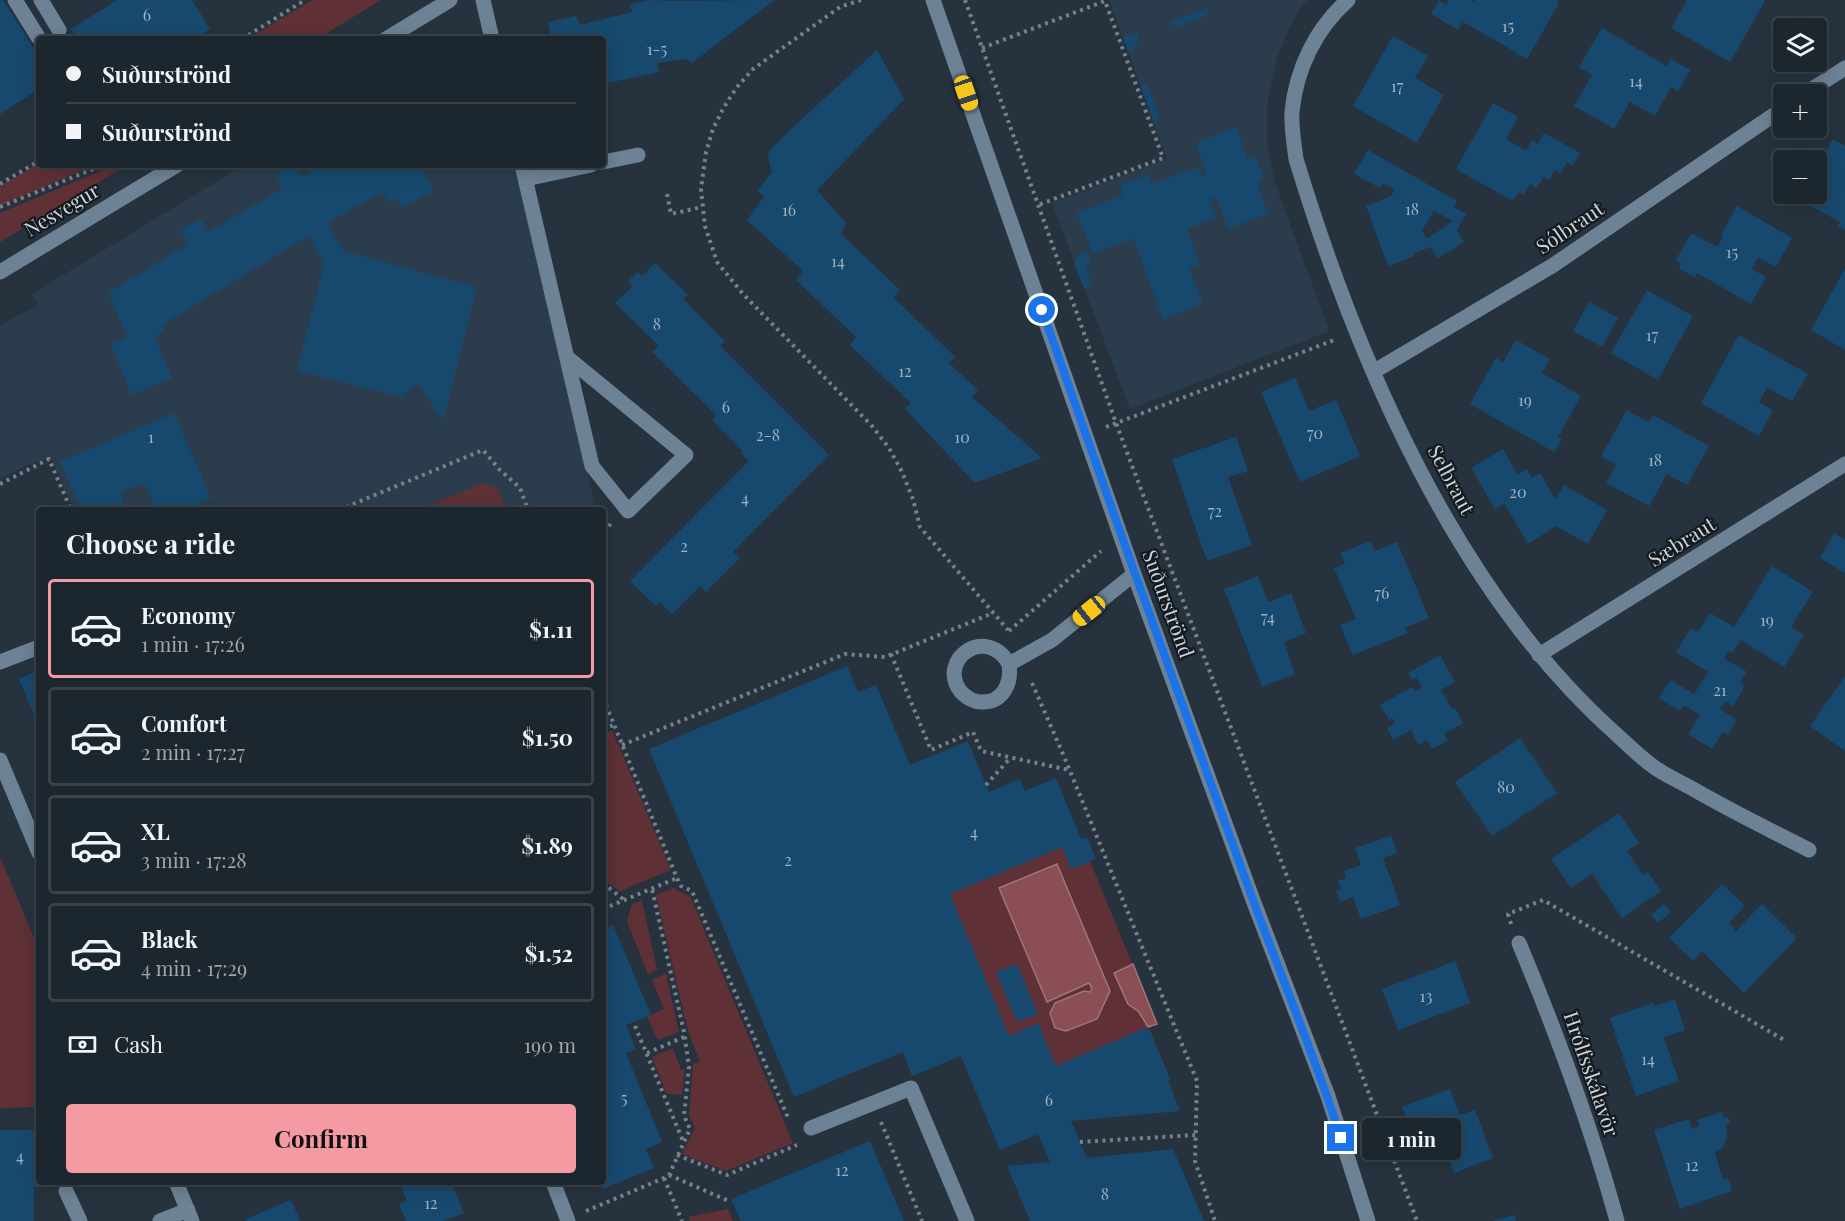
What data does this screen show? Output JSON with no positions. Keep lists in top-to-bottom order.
{
  "streets": {
    "street": [
      "Nesvegur",
      "Sólbraut",
      "Selbraut",
      "Sæbraut",
      "Suðurströnd",
      "Hrólfsskálavör"
    ]
  },
  "crossings": [
    ["Sólbraut", "Selbraut"],
    ["Selbraut", "Sæbraut"]
  ],
  "house_numbers": [
    "6",
    "15",
    "1-5",
    "14",
    "17",
    "18",
    "16",
    "15",
    "14",
    "8",
    "17",
    "12",
    "19",
    "6",
    "70",
    "2-8",
    "1",
    "10",
    "18",
    "20",
    "4",
    "72",
    "2",
    "76",
    "74",
    "19",
    "21",
    "80",
    "4",
    "2",
    "13",
    "14",
    "5",
    "6",
    "4",
    "12",
    "12",
    "8",
    "12"
  ],
  "page": {
    "map_buttons": ["+", "−"],
    "banner": ["Suðurströnd", "Suðurströnd"],
    "heading": "Choose a ride",
    "list": [
      {
        "name": "Economy",
        "note": "1 min · 17:26",
        "value": "$1.11"
      },
      {
        "name": "Comfort",
        "note": "2 min · 17:27",
        "value": "$1.50"
      },
      {
        "name": "XL",
        "note": "3 min · 17:28",
        "value": "$1.89"
      },
      {
        "name": "Black",
        "note": "4 min · 17:29",
        "value": "$1.52"
      }
    ],
    "pay": ["Cash", "190 m"],
    "buttons": "Confirm",
    "bubble": "1 min"
  }
}
